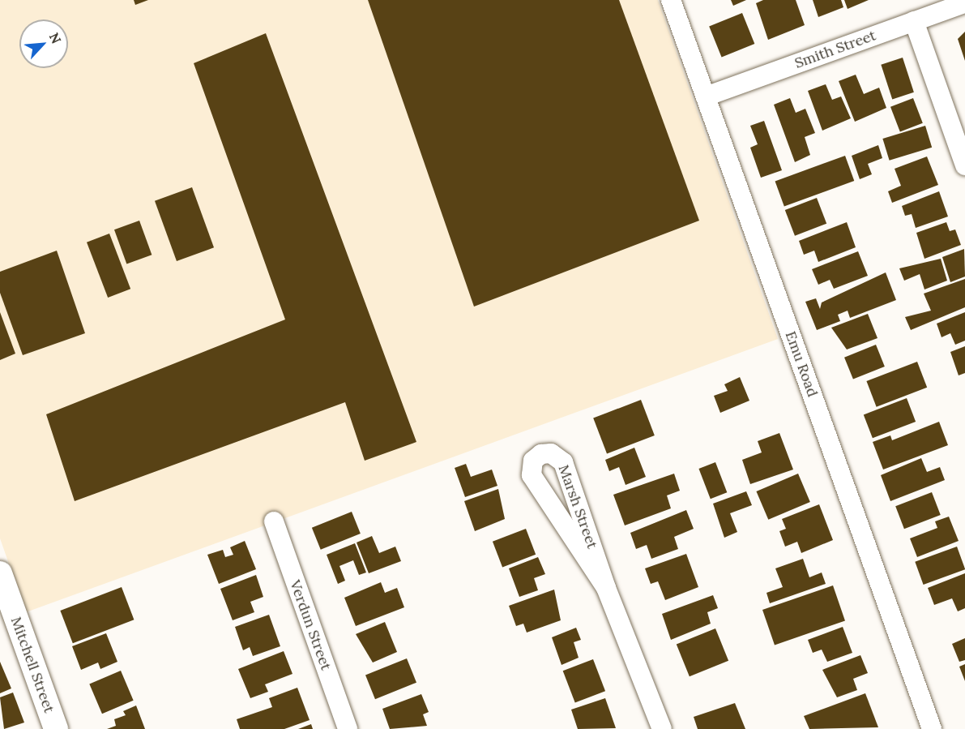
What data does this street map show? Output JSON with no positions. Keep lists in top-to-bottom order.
{
  "streets": {
    "street": [
      "Smith Street",
      "Emu Road",
      "Marsh Street",
      "Verdun Street",
      "Mitchell Street"
    ]
  },
  "crossings": [
    ["Smith Street", "Emu Road"]
  ],
  "north": "top right"
}
